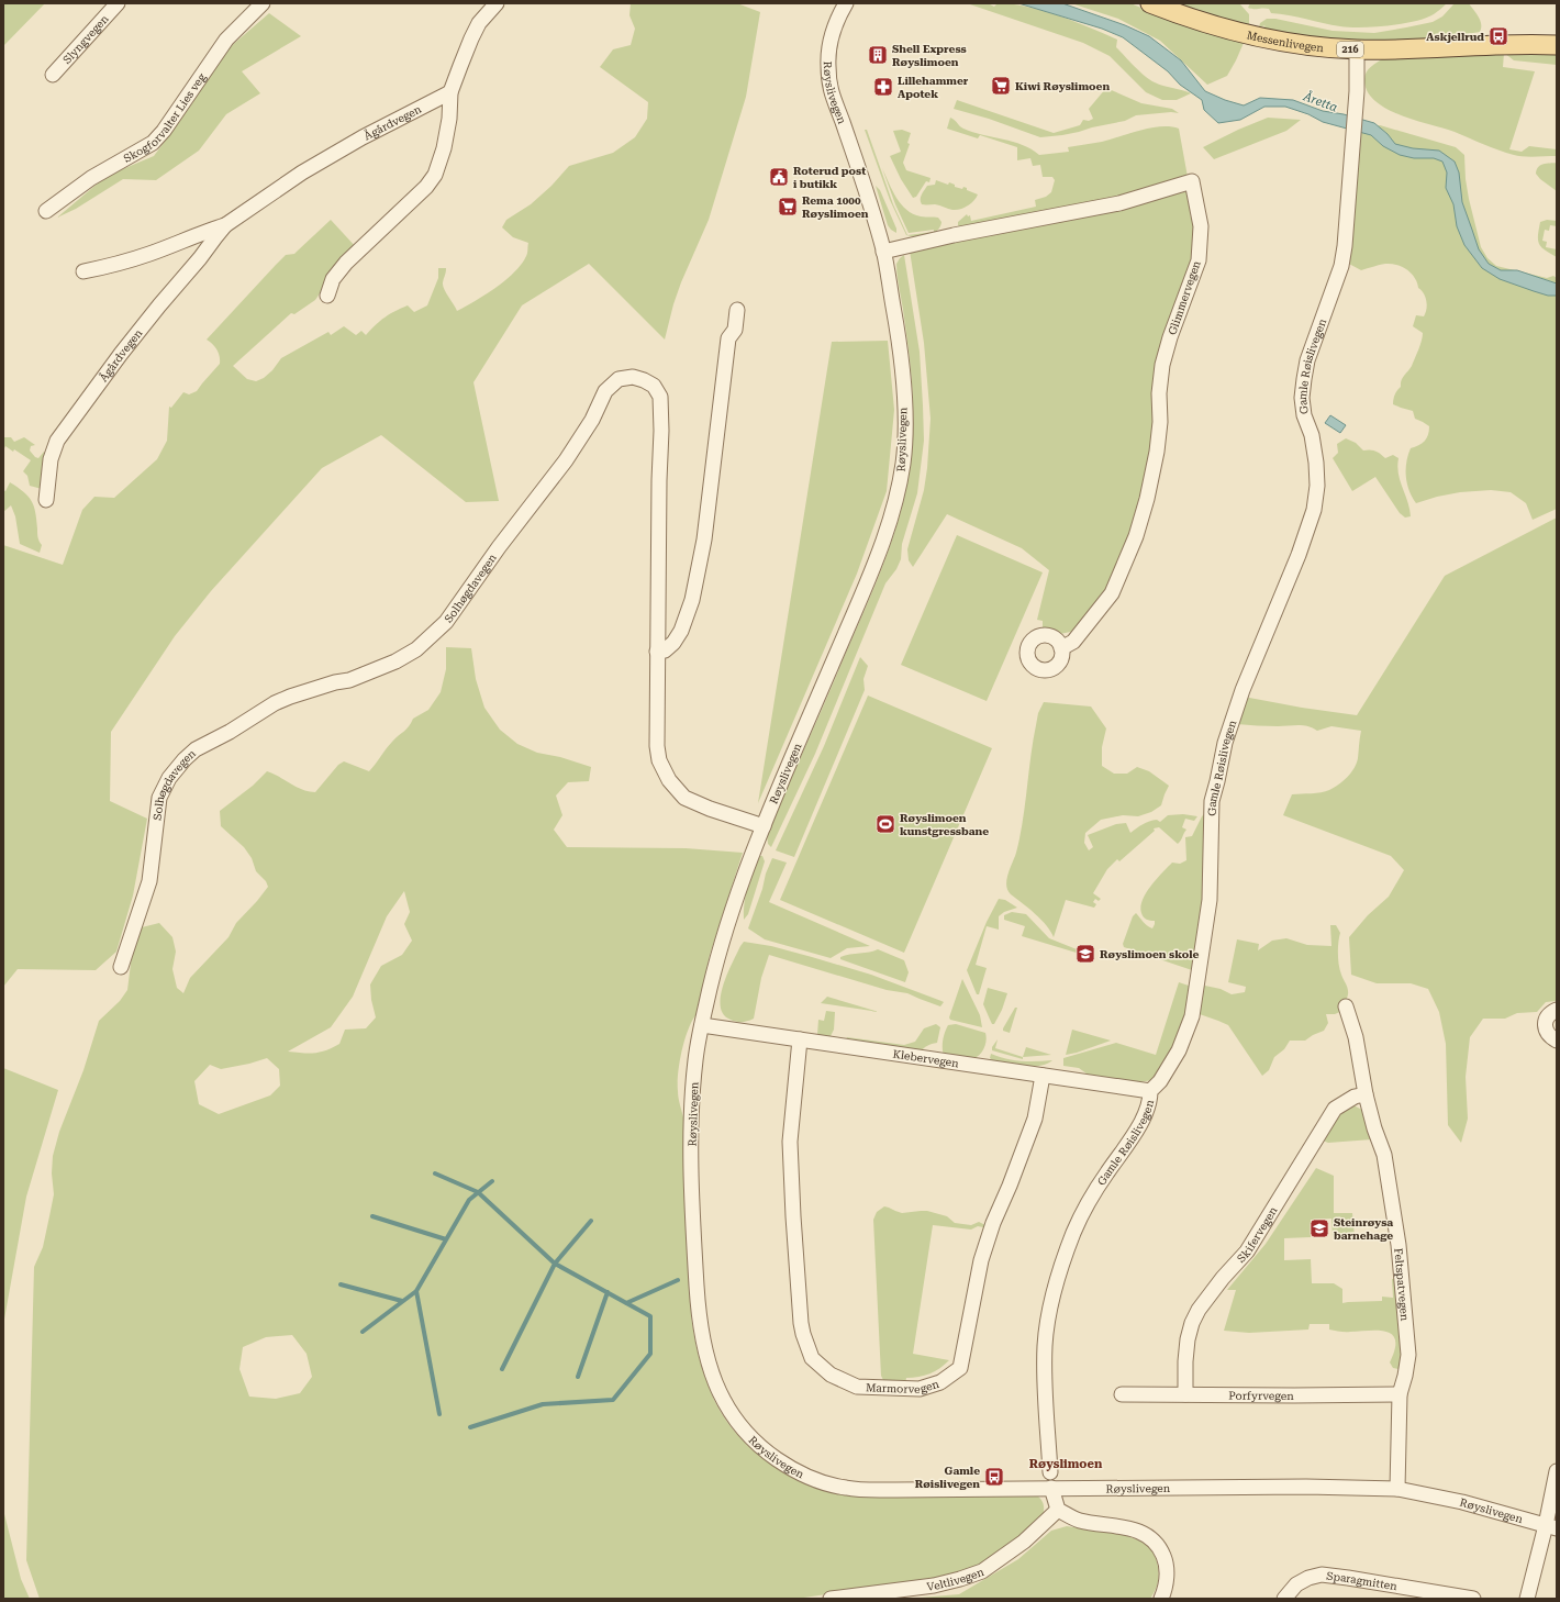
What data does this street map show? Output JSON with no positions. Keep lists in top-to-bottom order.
{
  "streets": {
    "main road": ["Messenlivegen", "216"],
    "street": [
      "Slyngvegen",
      "Røyslivegen",
      "Skogforvalter Lies veg",
      "Ågårdvegen",
      "Glimmervegen",
      "Gamle Røislivegen",
      "Solhøgdavegen",
      "Klebervegen",
      "Skifervegen",
      "Feltspatvegen",
      "Marmorvegen",
      "Porfyrvegen",
      "Veltlivegen",
      "Sparagmitten"
    ]
  },
  "crossings": [
    ["Messenlivegen", "Gamle Røislivegen"],
    ["Røyslivegen", "Glimmervegen"],
    ["Røyslivegen", "Solhøgdavegen"],
    ["Røyslivegen", "Klebervegen"],
    ["Røyslivegen", "Feltspatvegen"],
    ["Gamle Røislivegen", "Klebervegen"],
    ["Klebervegen", "Marmorvegen"],
    ["Skifervegen", "Feltspatvegen"],
    ["Skifervegen", "Porfyrvegen"],
    ["Feltspatvegen", "Porfyrvegen"]
  ],
  "districts": ["Røyslimoen"],
  "water": ["Åretta"],
  "places": {
    "bus stop": ["Askjellrud", "Gamle Røislivegen"],
    "building": ["Shell Express Røyslimoen"],
    "supermarket": ["Kiwi Røyslimoen", "Rema 1000 Røyslimoen"],
    "pharmacy": ["Lillehammer Apotek"],
    "public building": ["Roterud post i butikk"],
    "sports": ["Røyslimoen kunstgressbane"],
    "school or university": ["Røyslimoen skole", "Steinrøysa barnehage"]
  }
}
